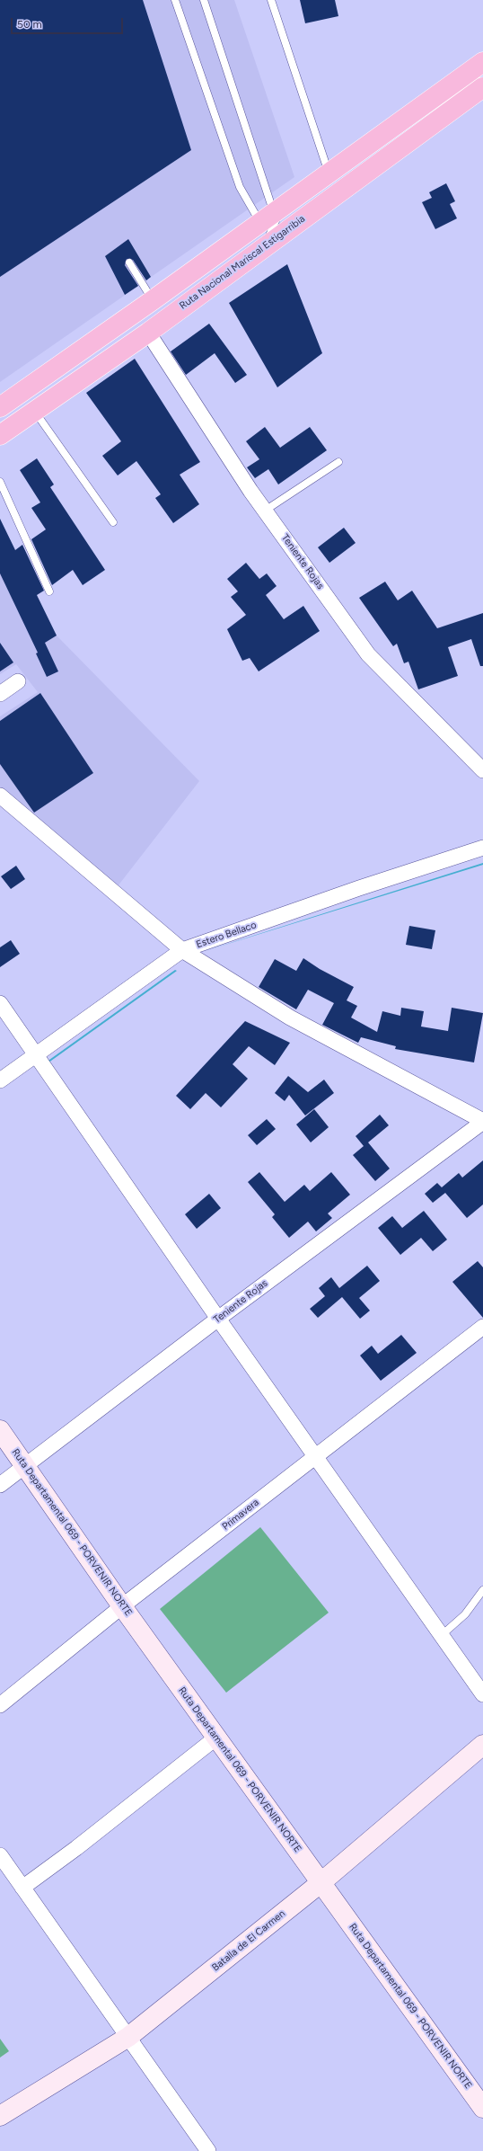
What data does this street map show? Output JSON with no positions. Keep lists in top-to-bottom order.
{
  "streets": {
    "highway": ["Ruta Nacional Mariscal Estigarribia"],
    "main road": ["Ruta Departamental 069 - PORVENIR NORTE", "Batalla de El Carmen"],
    "street": ["Teniente Rojas", "Estero Bellaco", "Primavera"]
  },
  "crossings": [
    ["Ruta Nacional Mariscal Estigarribia", "Teniente Rojas"],
    ["Teniente Rojas", "Ruta Departamental 069 - PORVENIR NORTE"],
    ["Primavera", "Ruta Departamental 069 - PORVENIR NORTE"],
    ["Ruta Departamental 069 - PORVENIR NORTE", "Batalla de El Carmen"]
  ],
  "scale_bar": "50 m"
}
